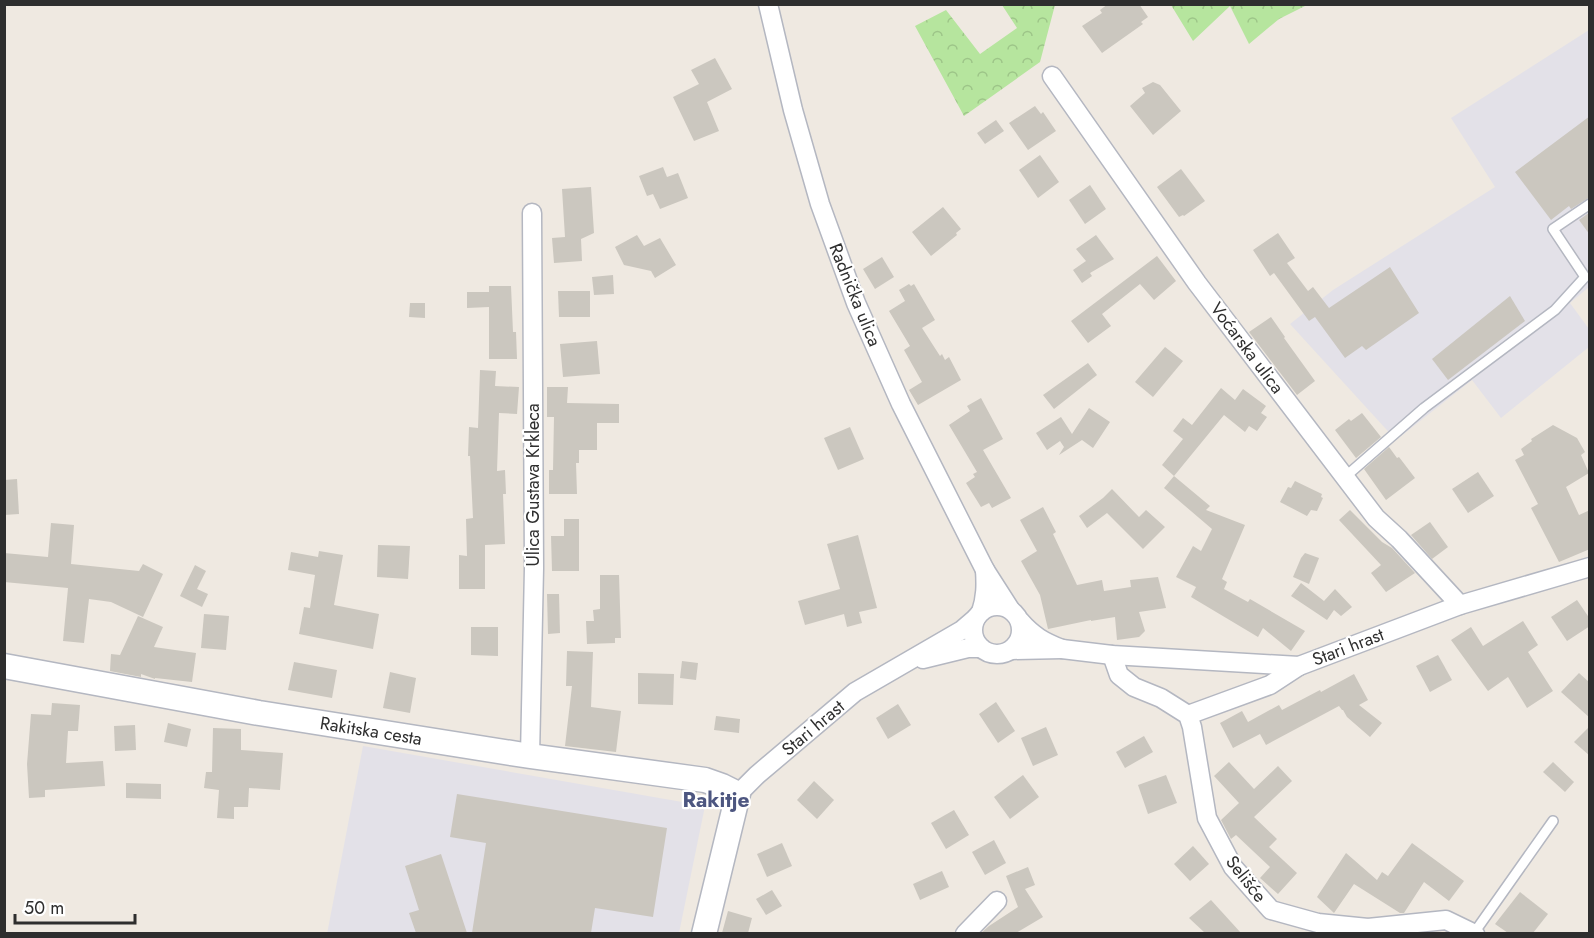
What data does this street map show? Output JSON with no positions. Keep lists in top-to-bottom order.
{
  "streets": {
    "street": [
      "Radnička ulica",
      "Voćarska ulica",
      "Ulica Gustava Krkleca",
      "Stari hrast",
      "Rakitska cesta",
      "Selišće"
    ]
  },
  "crossings": [
    ["Radnička ulica", "Stari hrast"],
    ["Voćarska ulica", "Stari hrast"],
    ["Ulica Gustava Krkleca", "Rakitska cesta"],
    ["Stari hrast", "Rakitska cesta"]
  ],
  "districts": ["Rakitje"],
  "scale_bar": "50 m"
}
